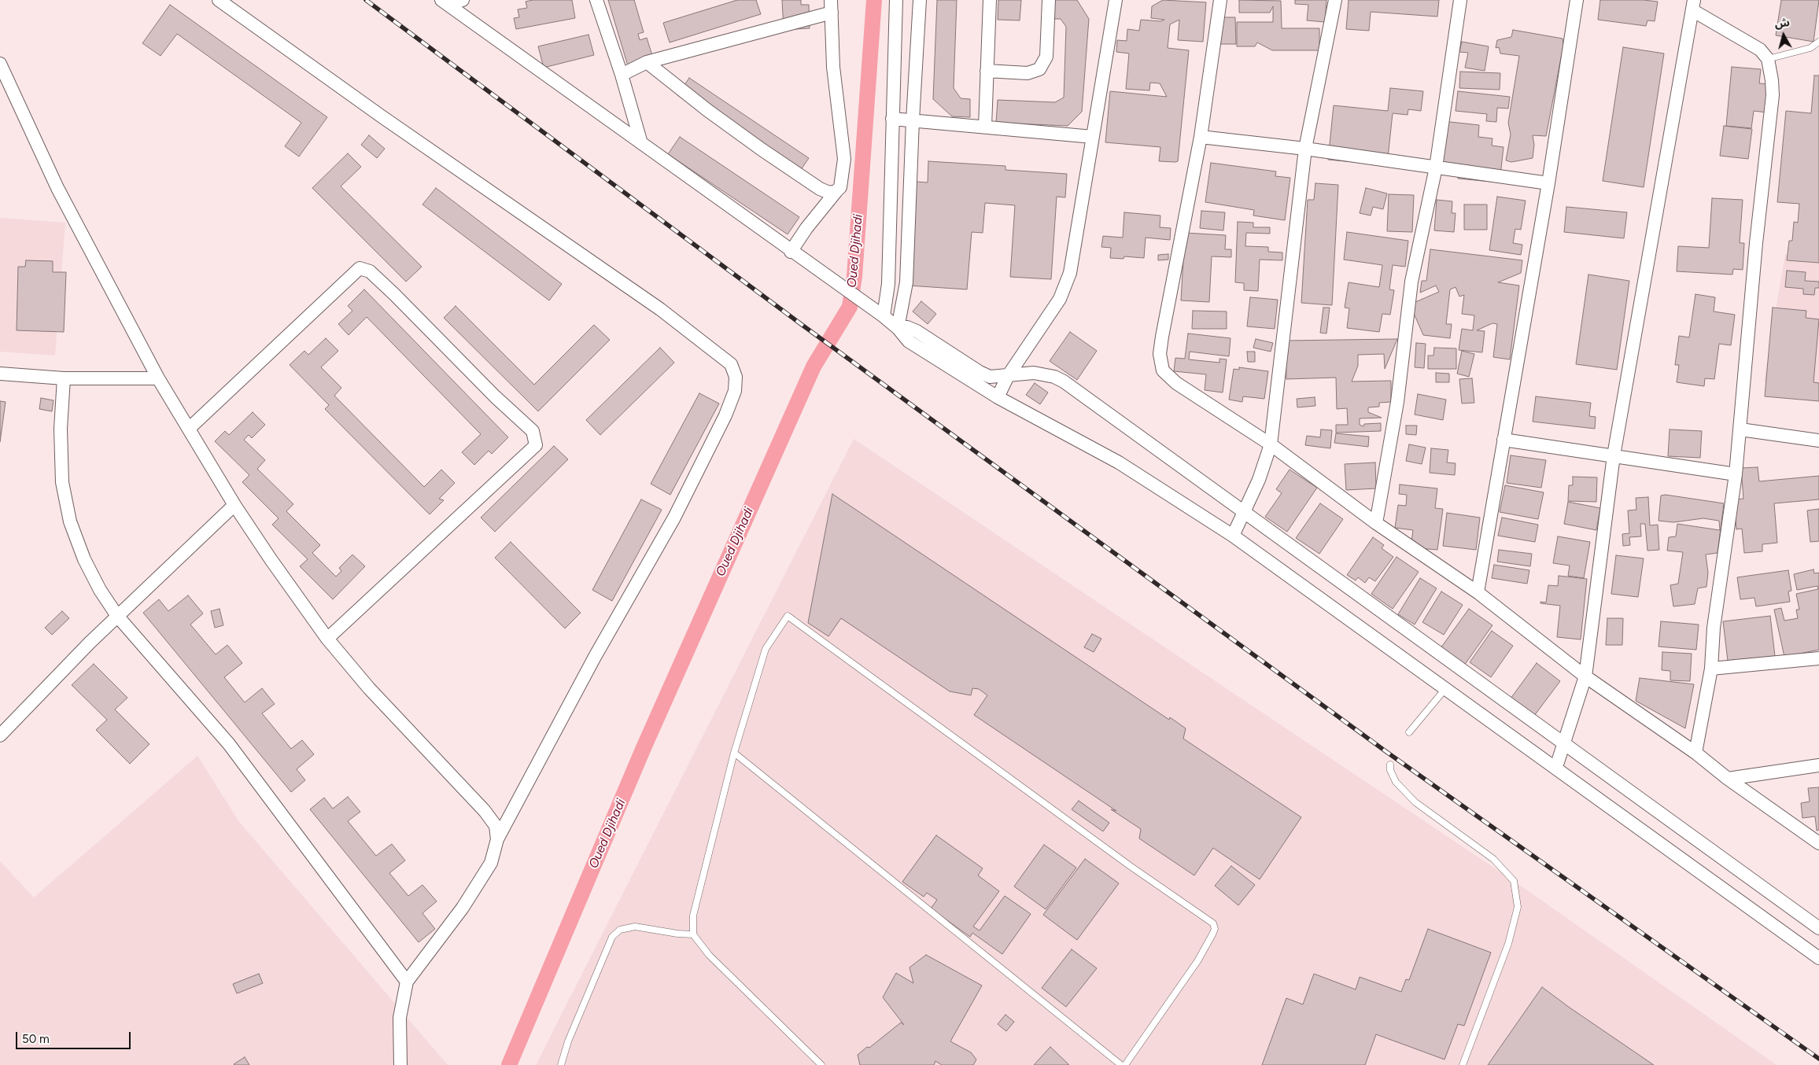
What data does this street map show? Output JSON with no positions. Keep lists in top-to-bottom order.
{
  "water": ["Oued Djihadi"],
  "scale_bar": "50 m",
  "north": "top"
}
